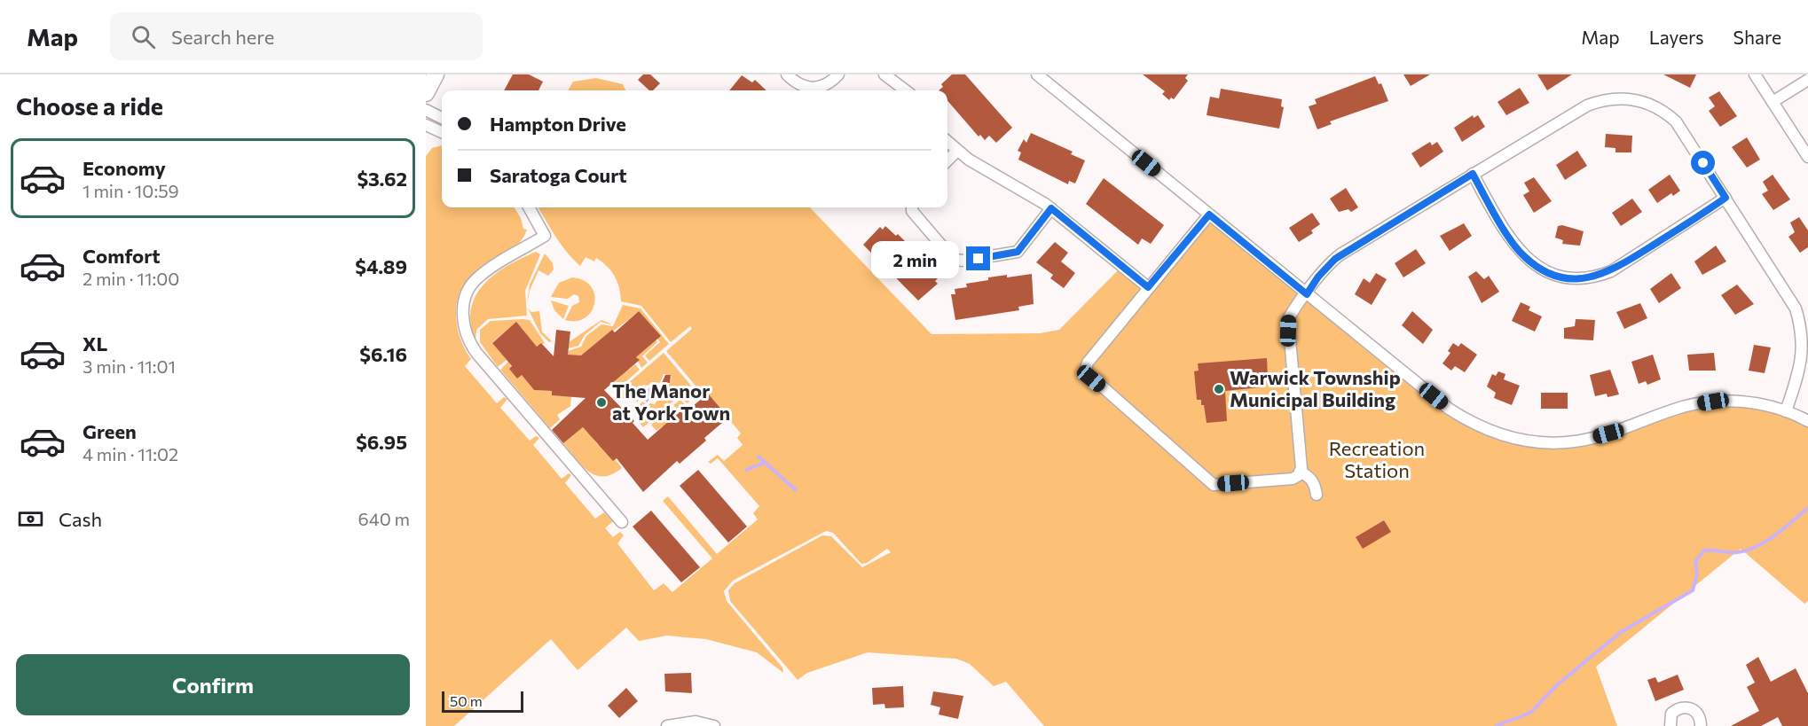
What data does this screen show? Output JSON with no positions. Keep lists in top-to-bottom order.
{
  "parks": ["Recreation Station"],
  "places": ["Warwick Township Municipal Building", "The Manor at York Town"],
  "scale_bar": "50 m",
  "page": {
    "header": "Map",
    "search": "Search here",
    "nav": ["Map", "Layers", "Share"],
    "heading": "Choose a ride",
    "banner": ["Hampton Drive", "Saratoga Court"],
    "list": [
      {
        "name": "Economy",
        "note": "1 min · 10:59",
        "value": "$3.62"
      },
      {
        "name": "Comfort",
        "note": "2 min · 11:00",
        "value": "$4.89"
      },
      {
        "name": "XL",
        "note": "3 min · 11:01",
        "value": "$6.16"
      },
      {
        "name": "Green",
        "note": "4 min · 11:02",
        "value": "$6.95"
      }
    ],
    "bubble": "2 min",
    "pay": ["Cash", "640 m"],
    "buttons": "Confirm",
    "scale": "50 m"
  }
}
